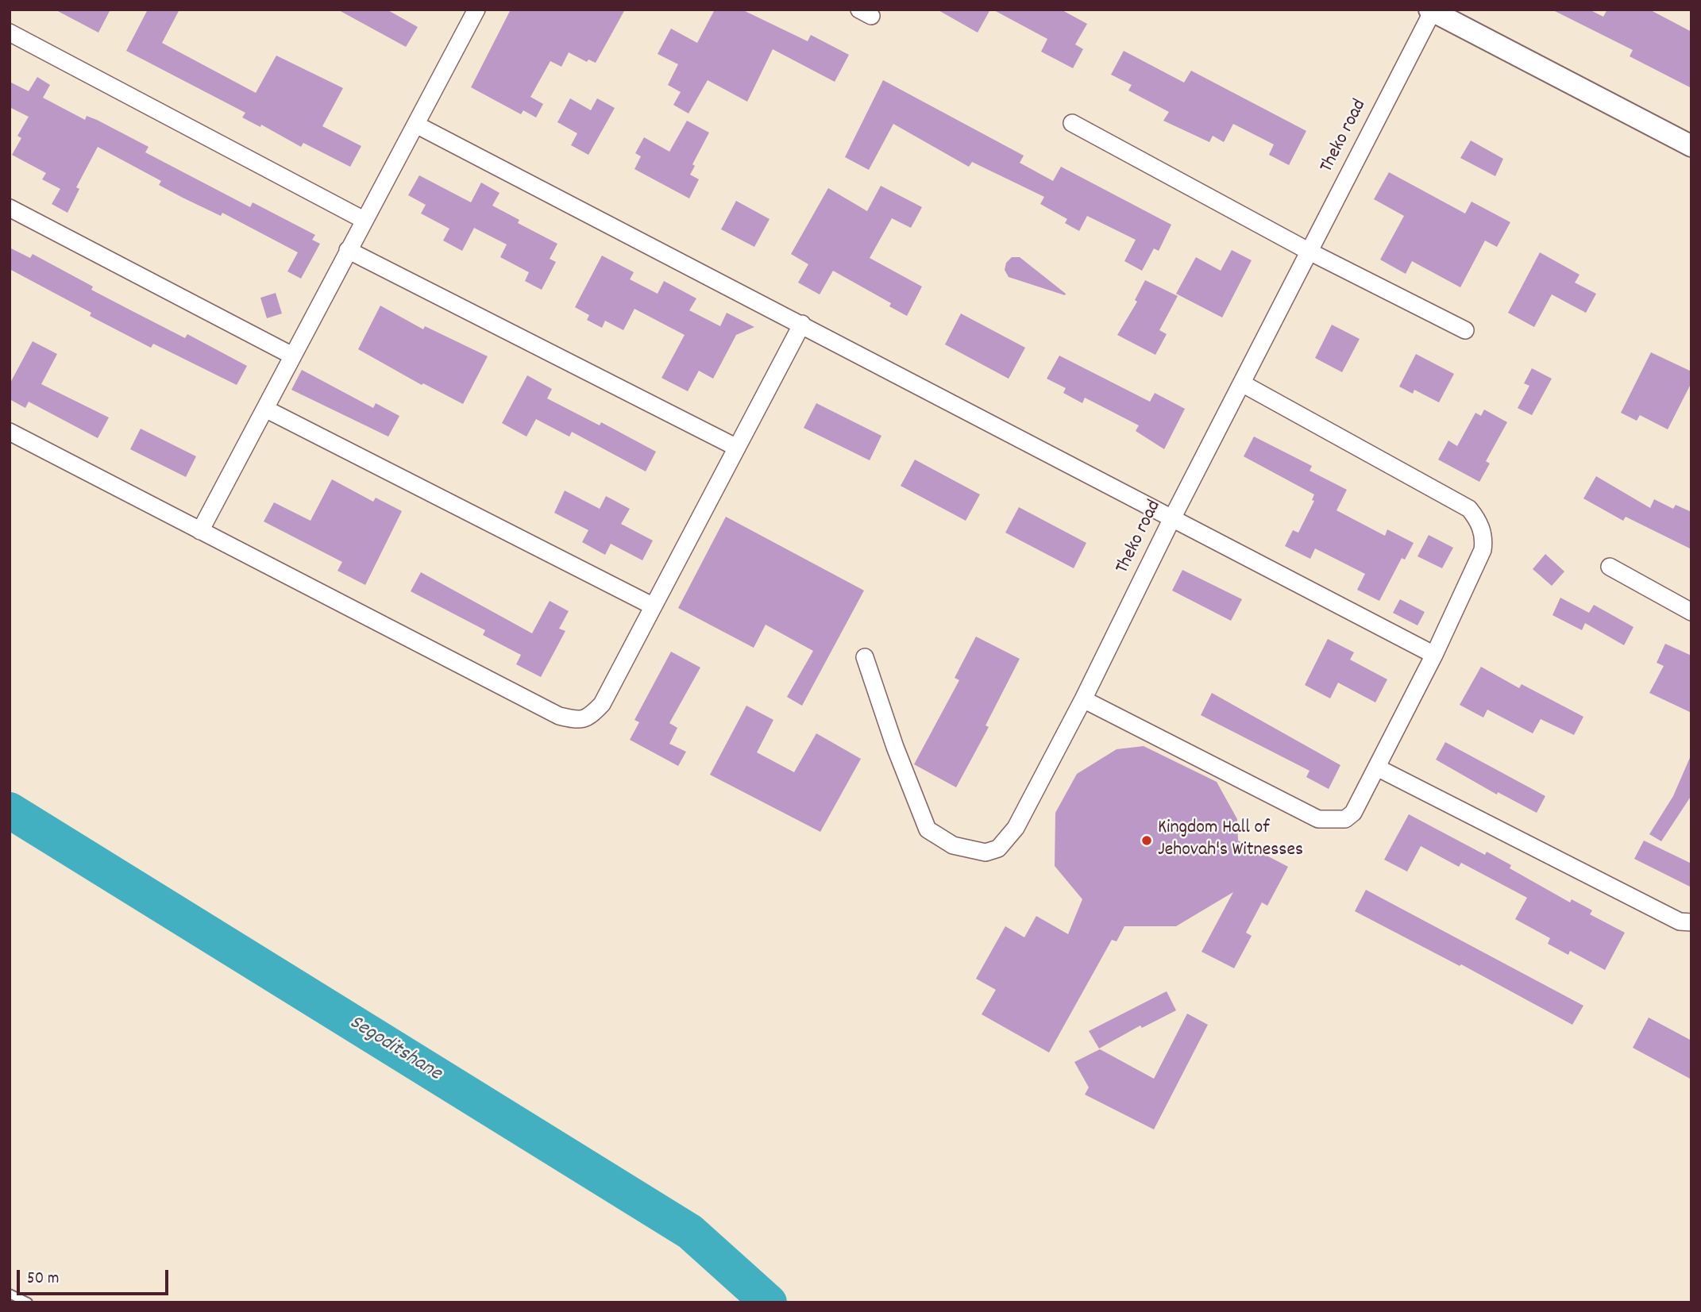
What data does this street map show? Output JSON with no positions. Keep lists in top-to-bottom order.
{
  "streets": {
    "street": ["Theko road"]
  },
  "water": ["Segoditshane"],
  "places": ["Kingdom Hall of Jehovah's Witnesses"],
  "scale_bar": "50 m"
}
